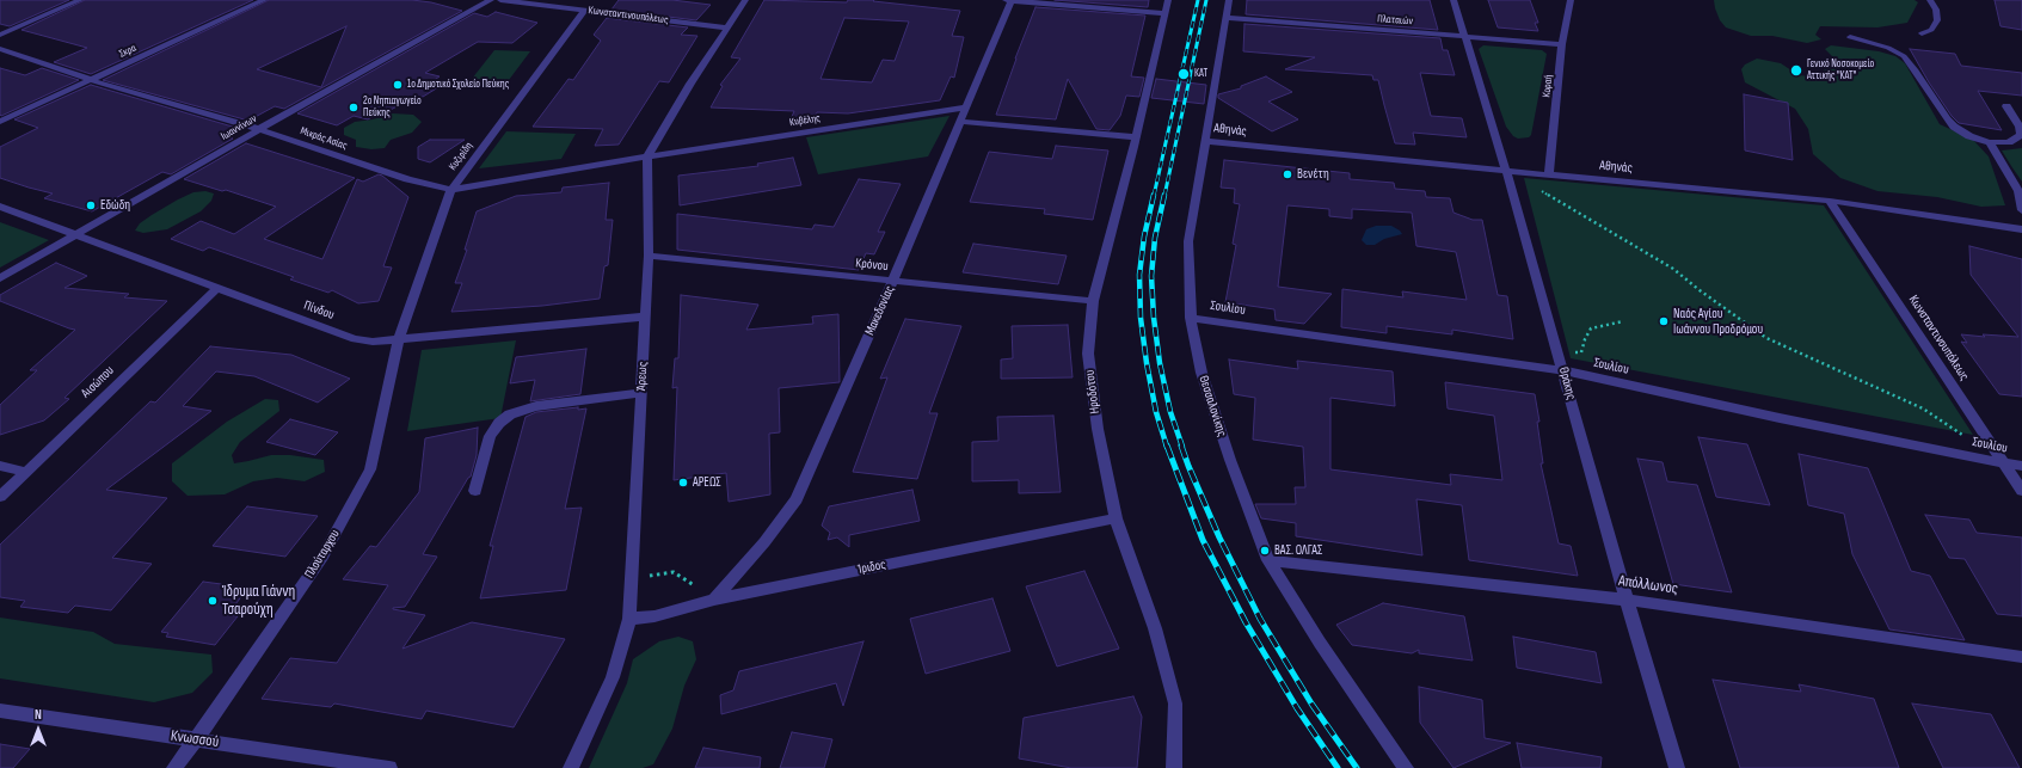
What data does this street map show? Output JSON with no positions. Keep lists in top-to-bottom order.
{
  "streets": {
    "street": [
      "Κωνσταντινουπόλεως",
      "Πλαταιών",
      "Σκρα",
      "Κοραή",
      "Κυβέλης",
      "Ιωαννίνων",
      "Αθηνάς",
      "Μικράς Ασίας",
      "Κυζιρίδη",
      "Κρόνου",
      "Σουλίου",
      "Πίνδου",
      "Μακεδονίας",
      "Άρεως",
      "Αισώπου",
      "Θράκης",
      "Ηροδότου",
      "Θεσσαλονίκης",
      "Πλούταρχου",
      "Ίριδος",
      "Απόλλωνος",
      "Κνωσσού"
    ]
  },
  "crossings": [
    ["Κωνσταντινουπόλεως", "Αθηνάς"],
    ["Κωνσταντινουπόλεως", "Κυζιρίδη"],
    ["Κωνσταντινουπόλεως", "Σουλίου"],
    ["Πλαταιών", "Κοραή"],
    ["Πλαταιών", "Θράκης"],
    ["Πλαταιών", "Θεσσαλονίκης"],
    ["Σκρα", "Μικράς Ασίας"],
    ["Κοραή", "Αθηνάς"],
    ["Κυβέλης", "Μικράς Ασίας"],
    ["Κυβέλης", "Μακεδονίας"],
    ["Κυβέλης", "Άρεως"],
    ["Ιωαννίνων", "Μικράς Ασίας"],
    ["Ιωαννίνων", "Πίνδου"],
    ["Αθηνάς", "Θράκης"],
    ["Αθηνάς", "Θεσσαλονίκης"],
    ["Μικράς Ασίας", "Κυζιρίδη"],
    ["Μικράς Ασίας", "Άρεως"],
    ["Κυζιρίδη", "Πίνδου"],
    ["Κυζιρίδη", "Πλούταρχου"],
    ["Κρόνου", "Μακεδονίας"],
    ["Κρόνου", "Άρεως"],
    ["Κρόνου", "Ηροδότου"],
    ["Σουλίου", "Θράκης"],
    ["Σουλίου", "Θεσσαλονίκης"],
    ["Πίνδου", "Άρεως"],
    ["Πίνδου", "Αισώπου"],
    ["Πίνδου", "Πλούταρχου"],
    ["Μακεδονίας", "Ίριδος"],
    ["Άρεως", "Ίριδος"],
    ["Θράκης", "Απόλλωνος"],
    ["Ηροδότου", "Ίριδος"],
    ["Θεσσαλονίκης", "Απόλλωνος"],
    ["Πλούταρχου", "Κνωσσού"]
  ],
  "places": [
    "Γενικό Νοσοκομείο Αττικής \"ΚΑΤ\"",
    "ΚΑΤ",
    "1ο Δημοτικό Σχολείο Πεύκης",
    "2ο Νηπιαγωγείο Πεύκης",
    "Βενέτη",
    "Εδώδη",
    "Ναός Αγίου Ιωάννου Προδρόμου",
    "ΑΡΕΩΣ",
    "ΒΑΣ. ΟΛΓΑΣ",
    "Ίδρυμα Γιάννη Τσαρούχη"
  ],
  "north": "top"
}
